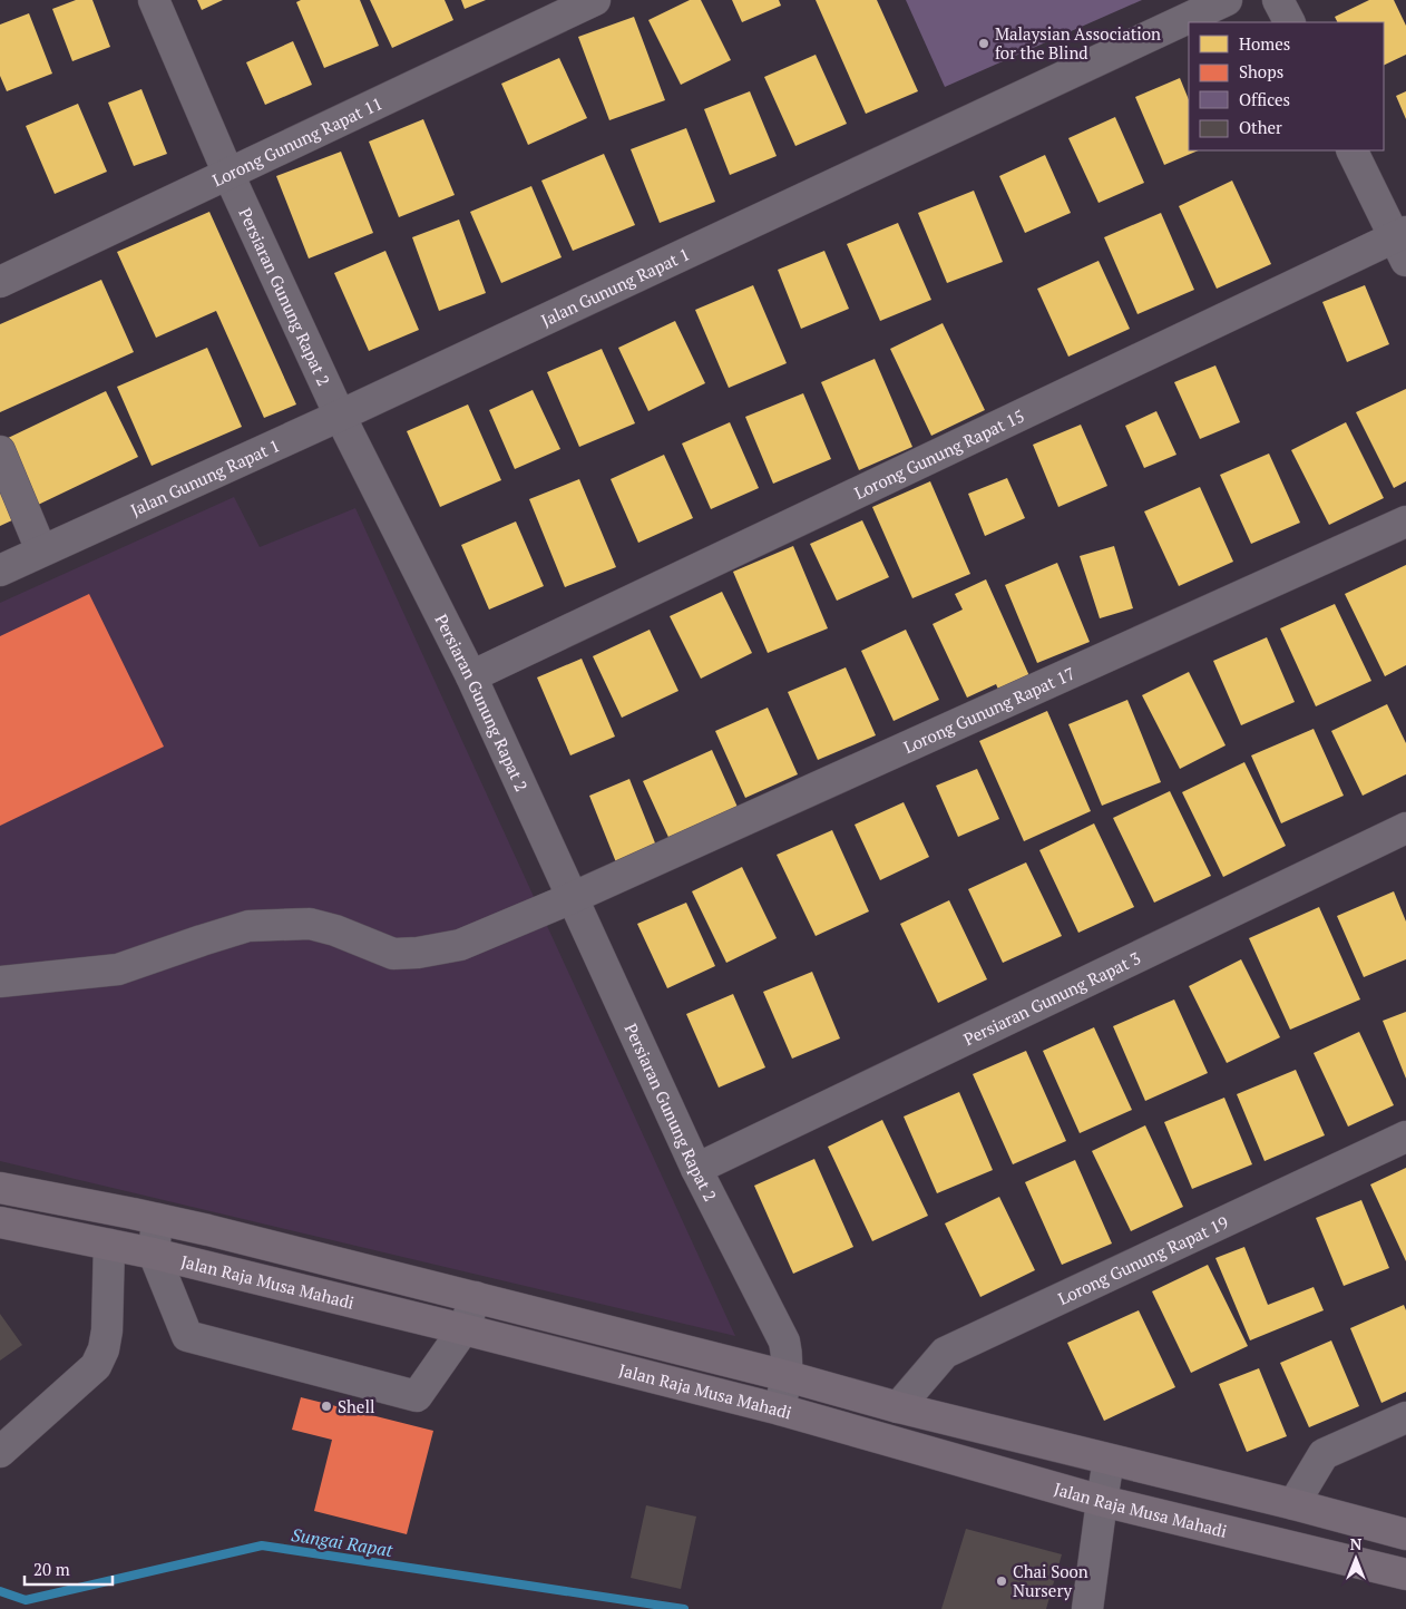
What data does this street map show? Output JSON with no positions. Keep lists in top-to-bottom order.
{
  "streets": {
    "main road": ["Jalan Raja Musa Mahadi"],
    "street": [
      "Lorong Gunung Rapat 11",
      "Jalan Gunung Rapat 1",
      "Persiaran Gunung Rapat 2",
      "Lorong Gunung Rapat 15",
      "Lorong Gunung Rapat 17",
      "Persiaran Gunung Rapat 3",
      "Lorong Gunung Rapat 19"
    ]
  },
  "crossings": [
    ["Lorong Gunung Rapat 11", "Persiaran Gunung Rapat 2"],
    ["Jalan Gunung Rapat 1", "Persiaran Gunung Rapat 2"],
    ["Persiaran Gunung Rapat 2", "Lorong Gunung Rapat 15"],
    ["Persiaran Gunung Rapat 2", "Lorong Gunung Rapat 17"],
    ["Persiaran Gunung Rapat 2", "Persiaran Gunung Rapat 3"],
    ["Persiaran Gunung Rapat 2", "Jalan Raja Musa Mahadi"],
    ["Lorong Gunung Rapat 19", "Jalan Raja Musa Mahadi"]
  ],
  "water": ["Sungai Rapat"],
  "places": ["Malaysian Association for the Blind", "Shell", "Chai Soon Nursery"],
  "legend": [
    "Homes",
    "Shops",
    "Offices",
    "Other"
  ],
  "scale_bar": "20 m",
  "north": "top"
}
